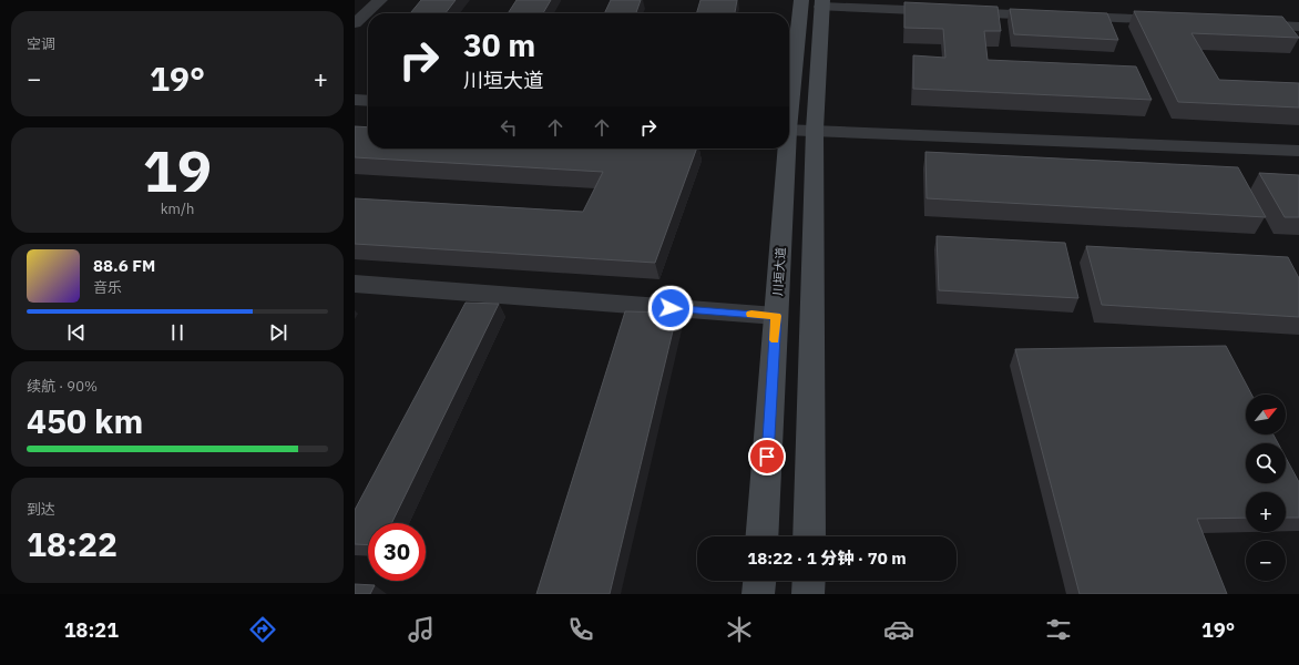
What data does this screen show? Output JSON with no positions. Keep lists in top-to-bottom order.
{
  "streets": {
    "main road": ["川垣大道"]
  },
  "north": "top right",
  "page": {
    "tile": [
      "空调",
      ["19", "km/h"],
      ["续航 · 90%", "450 km"],
      ["到达", "18:22"]
    ],
    "turn": ["30 m", "川垣大道"],
    "heat": ["−", "19°", "+"],
    "song": ["88.6 FM", "音乐"],
    "map_buttons": ["+", "−"],
    "limit": "30",
    "trip": "18:22 · 1 分钟 · 70 m",
    "tabs": ["18:21", "19°"]
  }
}
